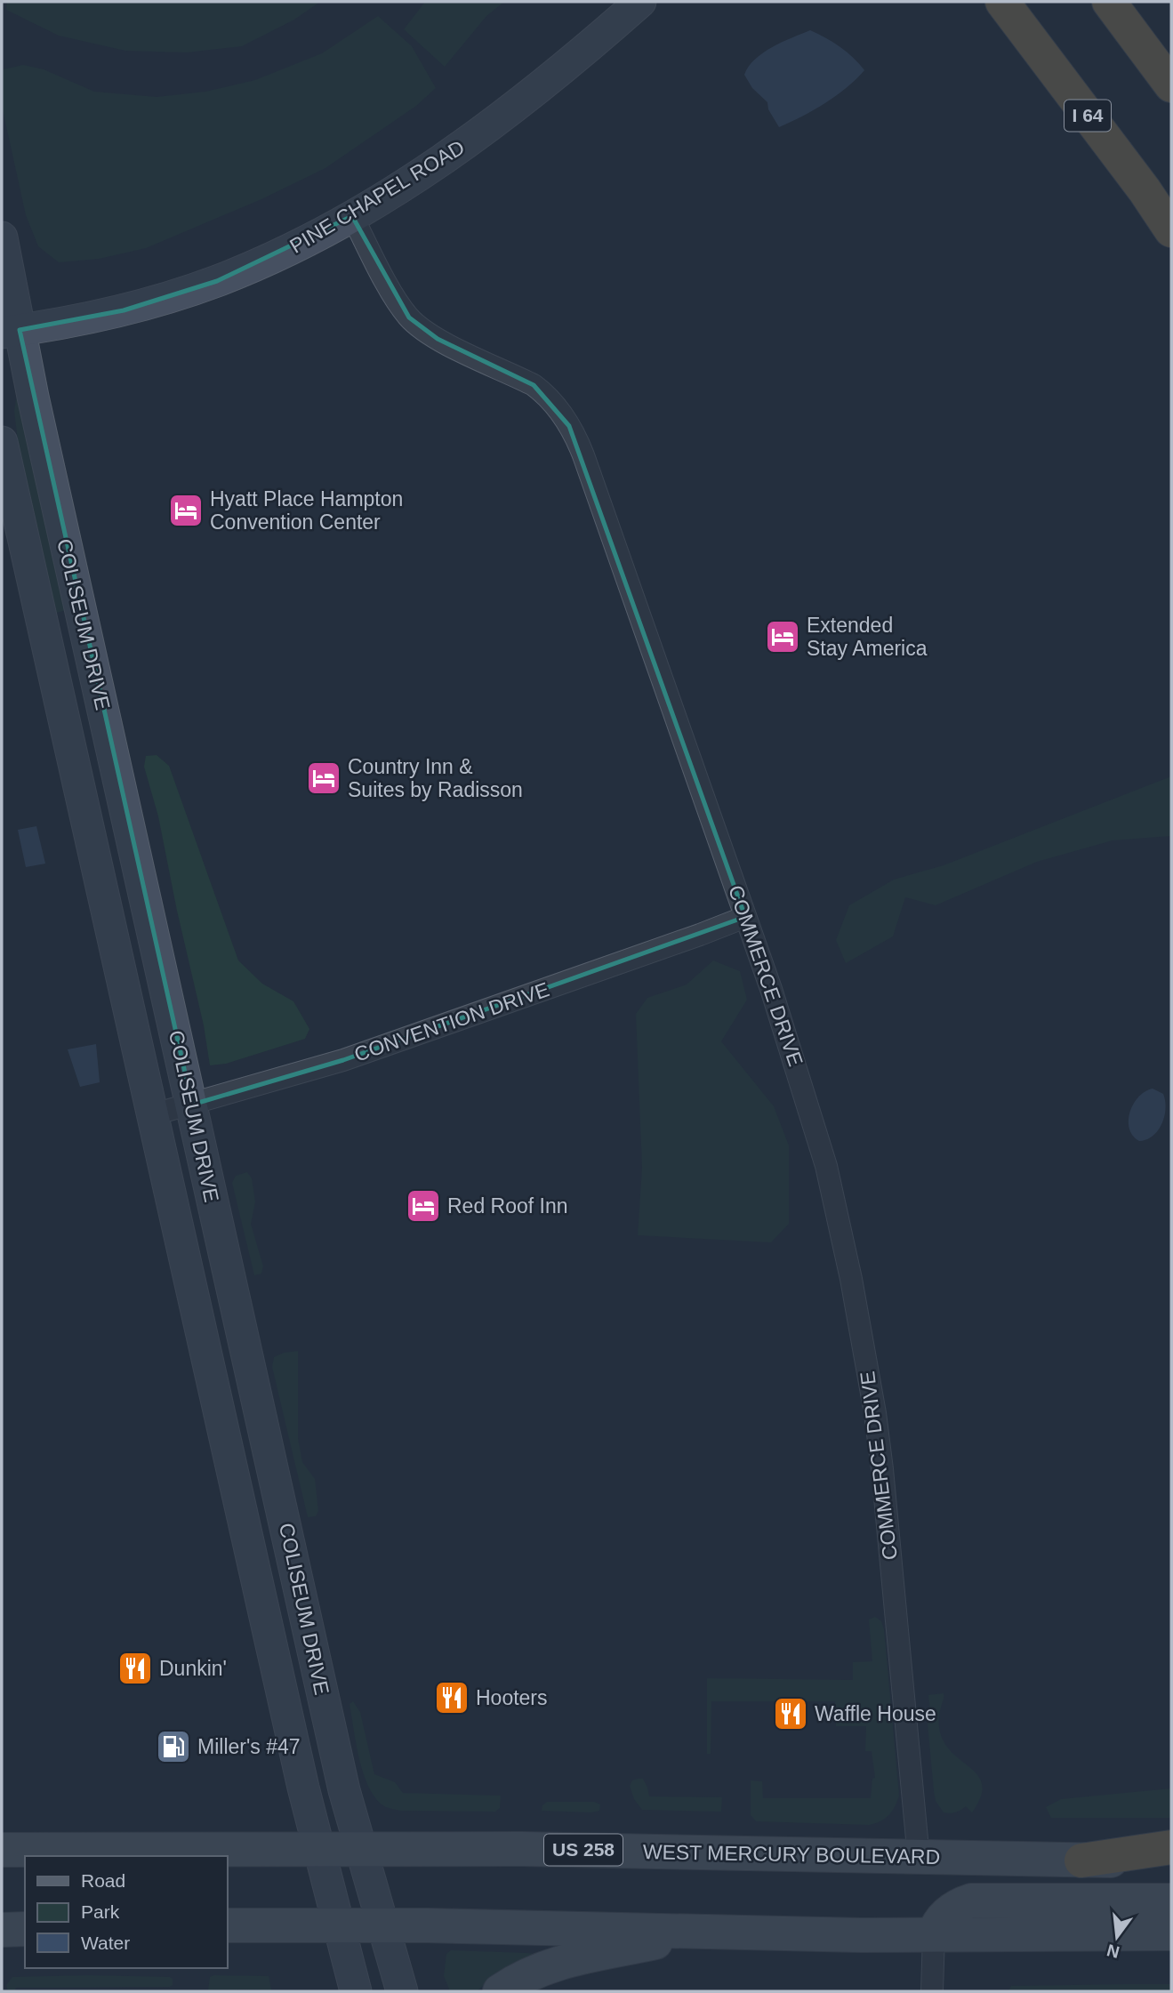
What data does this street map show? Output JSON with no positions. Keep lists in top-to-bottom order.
{
  "streets": {
    "highway": ["I 64"],
    "main road": ["US 258", "WEST MERCURY BOULEVARD"],
    "street": [
      "PINE CHAPEL ROAD",
      "COLISEUM DRIVE",
      "COMMERCE DRIVE",
      "CONVENTION DRIVE"
    ]
  },
  "crossings": [
    ["PINE CHAPEL ROAD", "COLISEUM DRIVE"],
    ["PINE CHAPEL ROAD", "COMMERCE DRIVE"],
    ["COLISEUM DRIVE", "CONVENTION DRIVE"],
    ["COLISEUM DRIVE", "WEST MERCURY BOULEVARD"],
    ["COMMERCE DRIVE", "CONVENTION DRIVE"],
    ["COMMERCE DRIVE", "WEST MERCURY BOULEVARD"]
  ],
  "places": {
    "hotel": [
      "Hyatt Place Hampton Convention Center",
      "Extended Stay America",
      "Country Inn & Suites by Radisson",
      "Red Roof Inn"
    ],
    "restaurant": ["Dunkin'", "Hooters", "Waffle House"],
    "fuel station": ["Miller's #47"]
  },
  "legend": ["Road", "Park", "Water"],
  "north": "bottom"
}
